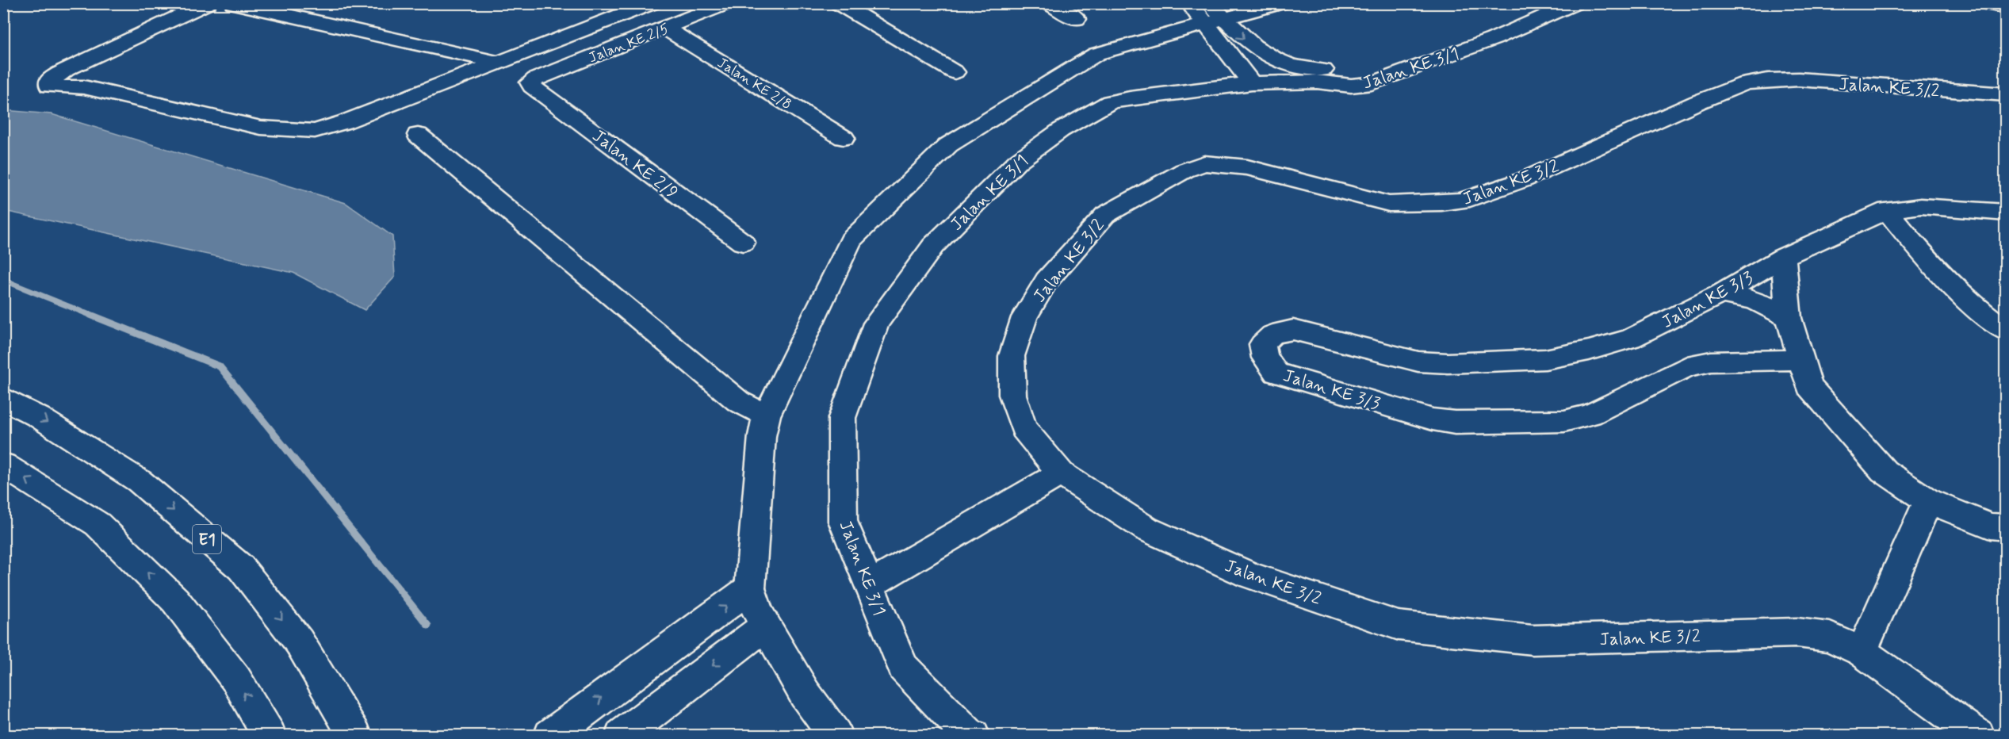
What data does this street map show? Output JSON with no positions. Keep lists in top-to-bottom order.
{
  "streets": {
    "main road": [
      "Jalan KE 2/5",
      "Jalan KE 3/1",
      "Jalan KE 2/8",
      "Jalan KE 3/2",
      "Jalan KE 2/9",
      "Jalan KE 3/3",
      "E1"
    ]
  },
  "crossings": [
    ["Jalan KE 2/5", "Jalan KE 2/8"],
    ["Jalan KE 2/5", "Jalan KE 2/9"]
  ]
}
